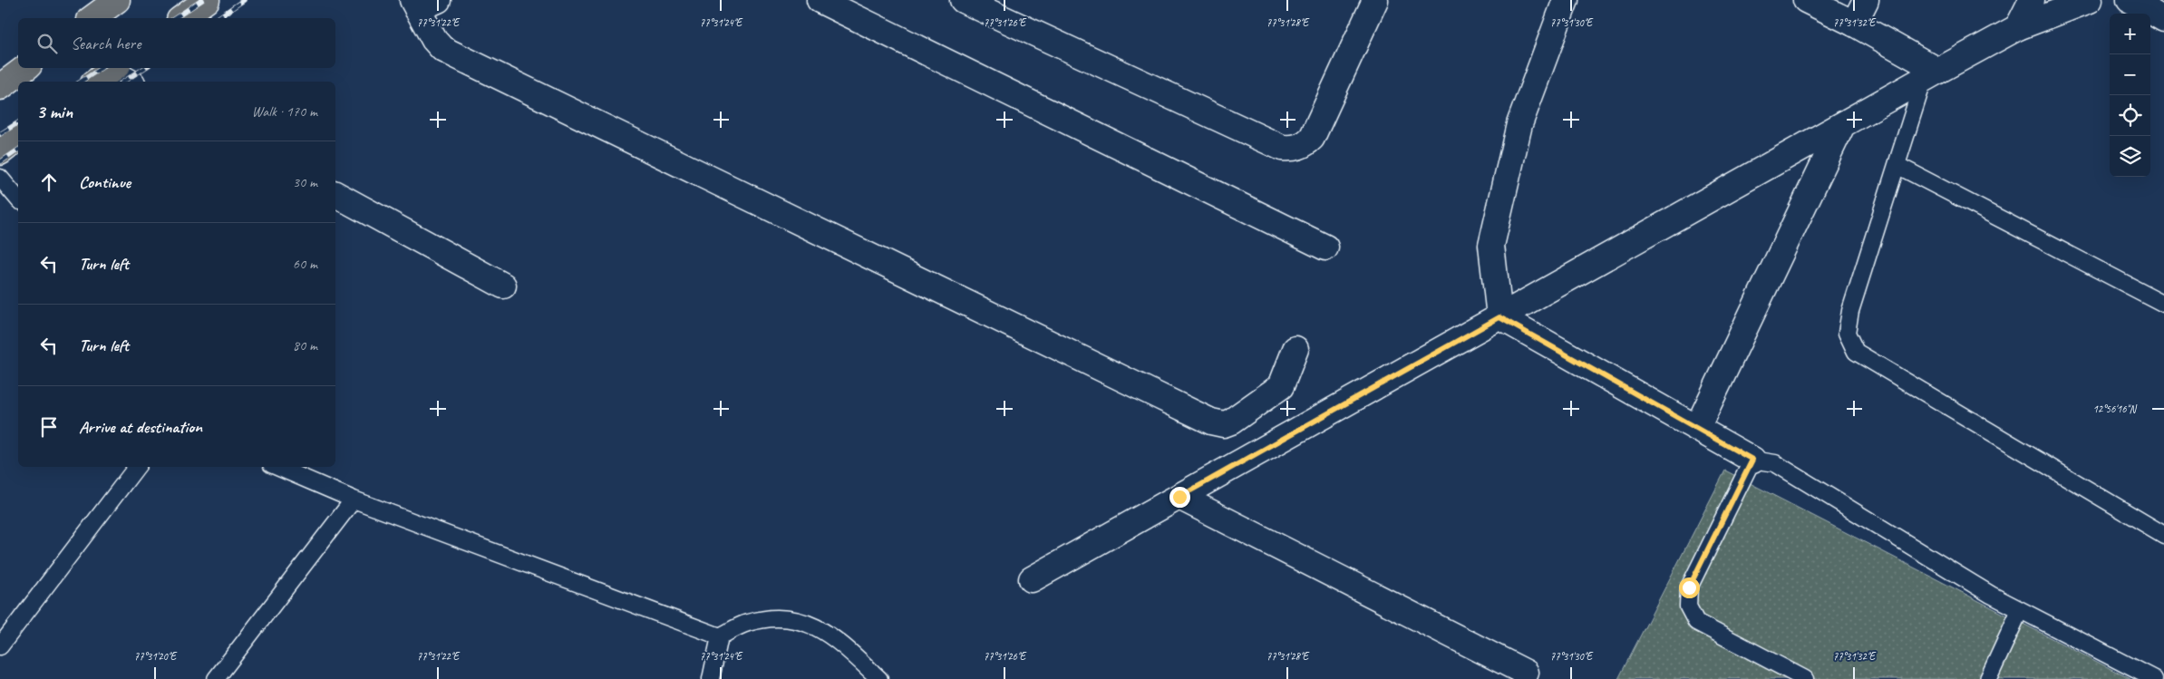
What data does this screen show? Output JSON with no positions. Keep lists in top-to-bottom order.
{
  "page": {
    "map_buttons": ["+", "−"],
    "search": "Search here",
    "heading": ["3 min", "Walk · 170 m"],
    "list": [
      ["Continue", "30 m"],
      ["Turn left", "60 m"],
      ["Turn left", "80 m"],
      "Arrive at destination"
    ]
  },
  "coordinates": [
    "77°31'22\"E",
    "77°31'24\"E",
    "77°31'26\"E",
    "77°31'28\"E",
    "77°31'30\"E",
    "77°31'32\"E",
    "12°56'16\"N",
    "77°31'20\"E"
  ]
}
